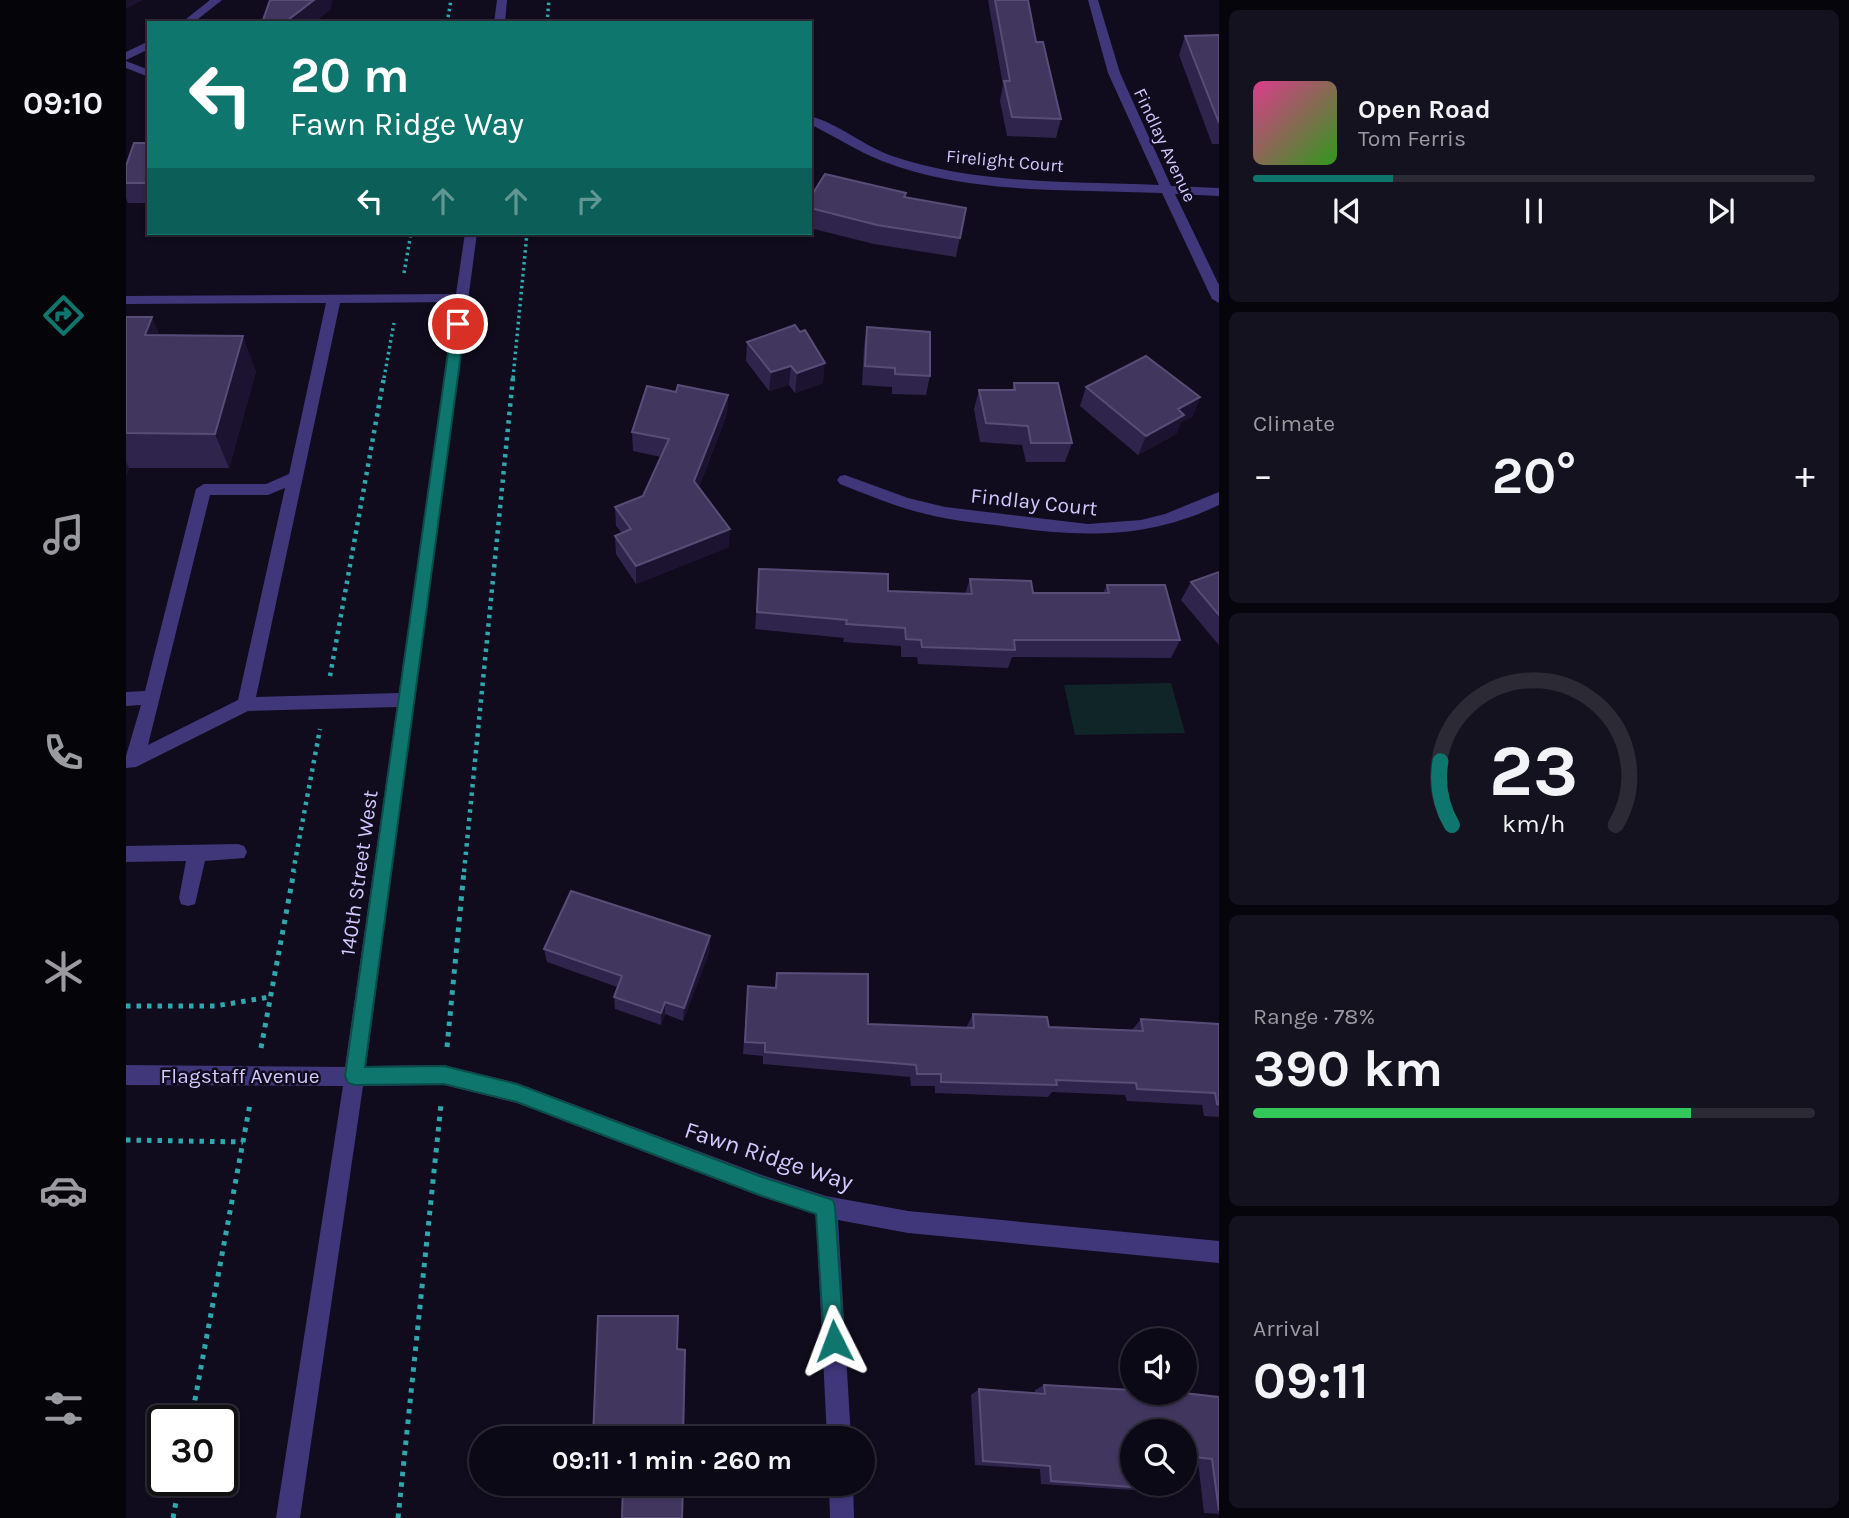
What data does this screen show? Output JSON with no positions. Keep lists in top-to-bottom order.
{
  "streets": {
    "street": [
      "Findlay Avenue",
      "Firelight Court",
      "Findlay Court",
      "140th Street West",
      "Flagstaff Avenue",
      "Fawn Ridge Way"
    ]
  },
  "crossings": [
    ["Findlay Avenue", "Firelight Court"],
    ["140th Street West", "Flagstaff Avenue"],
    ["140th Street West", "Fawn Ridge Way"],
    ["Flagstaff Avenue", "Fawn Ridge Way"]
  ],
  "page": {
    "tabs": "09:10",
    "turn": ["20 m", "Fawn Ridge Way"],
    "song": ["Open Road", "Tom Ferris"],
    "tile": [
      "Climate",
      ["Range · 78%", "390 km"],
      ["Arrival", "09:11"]
    ],
    "heat": ["−", "20°", "+"],
    "limit": "30",
    "trip": "09:11 · 1 min · 260 m",
    "gauge": ["23", "km/h"]
  }
}
